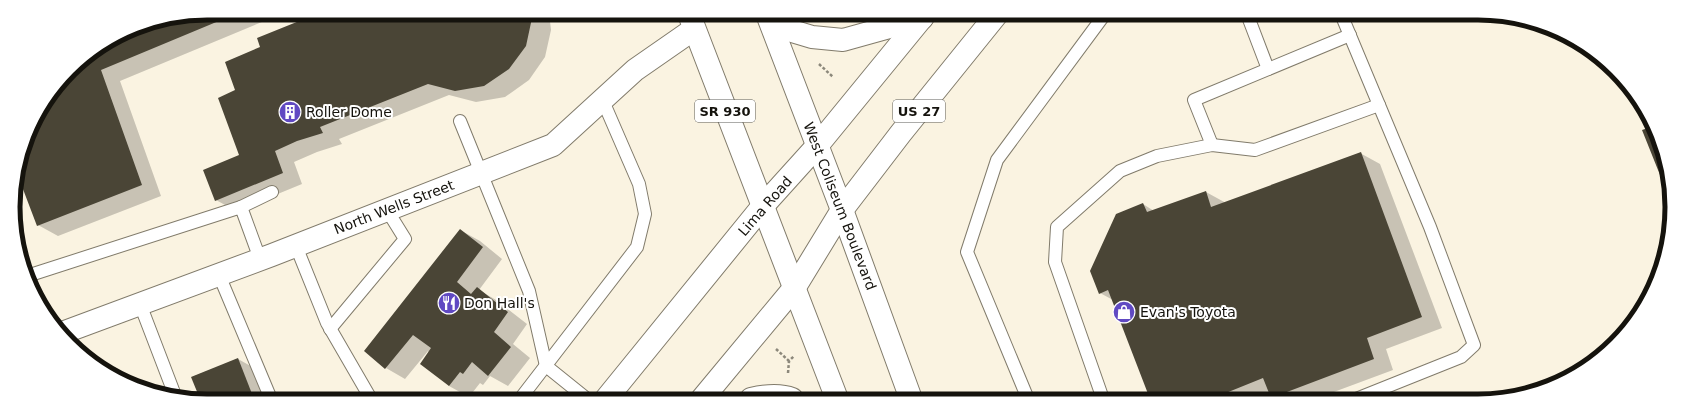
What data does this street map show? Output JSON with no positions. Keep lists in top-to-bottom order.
{
  "streets": {
    "main road": [
      "SR 930",
      "US 27",
      "Lima Road",
      "West Coliseum Boulevard",
      "North Wells Street"
    ]
  },
  "crossings": [
    ["SR 930", "US 27"],
    ["SR 930", "Lima Road"],
    ["SR 930", "North Wells Street"],
    ["US 27", "West Coliseum Boulevard"],
    ["Lima Road", "West Coliseum Boulevard"]
  ],
  "places": {
    "building": ["Roller Dome"],
    "restaurant": ["Don Hall's"],
    "shop": ["Evan's Toyota"]
  }
}
